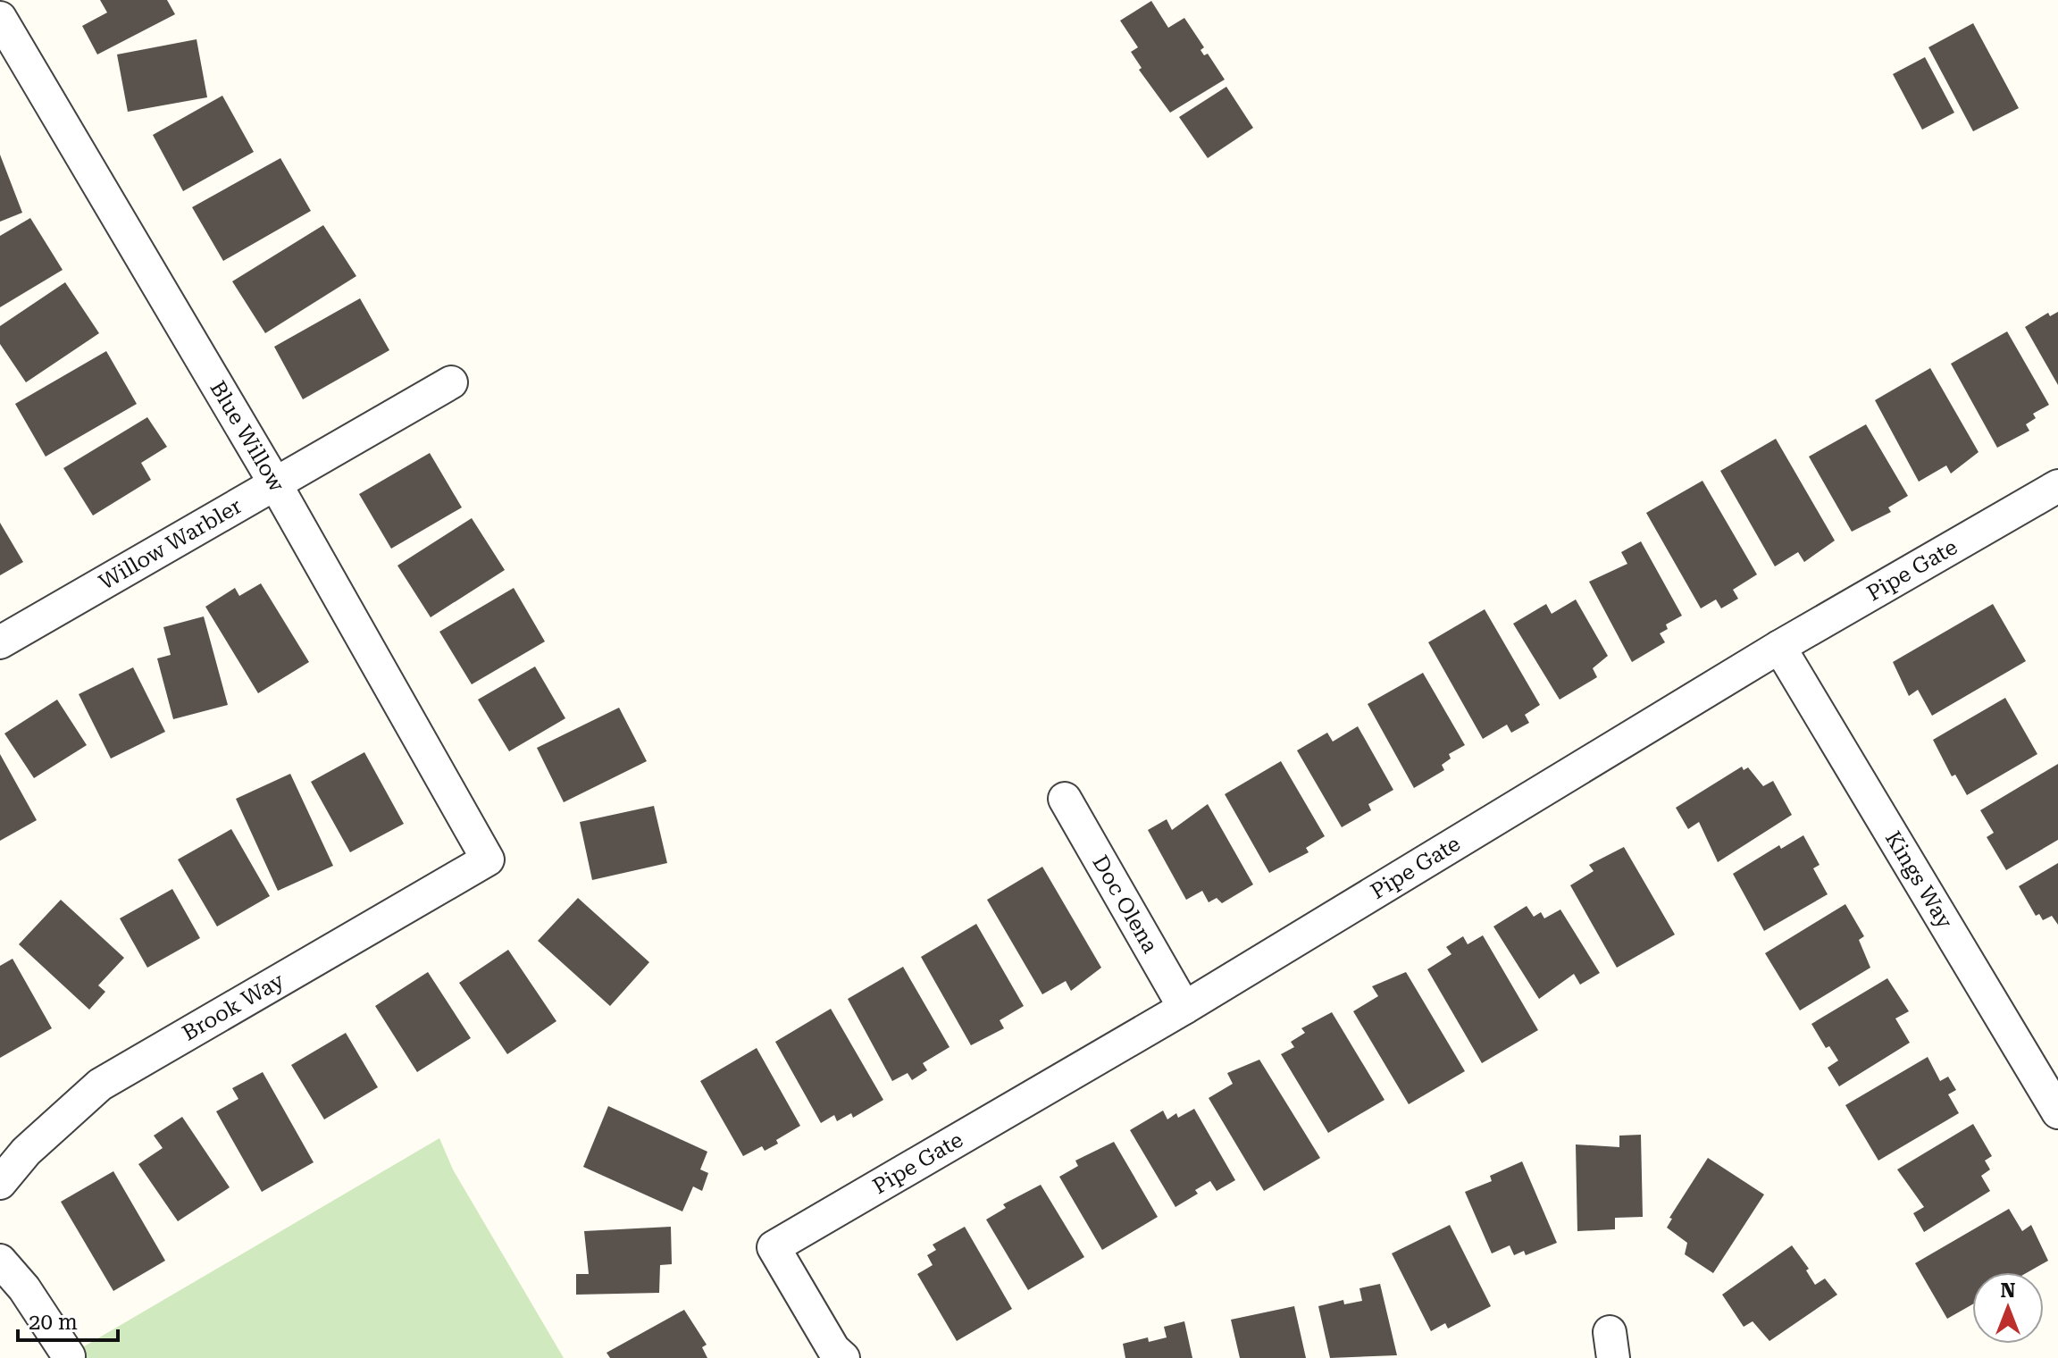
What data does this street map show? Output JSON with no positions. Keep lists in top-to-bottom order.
{
  "streets": {
    "street": [
      "Blue Willow",
      "Willow Warbler",
      "Pipe Gate",
      "Kings Way",
      "Doc Olena",
      "Brook Way"
    ]
  },
  "crossings": [
    ["Blue Willow", "Willow Warbler"],
    ["Blue Willow", "Brook Way"],
    ["Pipe Gate", "Kings Way"],
    ["Pipe Gate", "Doc Olena"]
  ],
  "scale_bar": "20 m",
  "north": "top"
}
